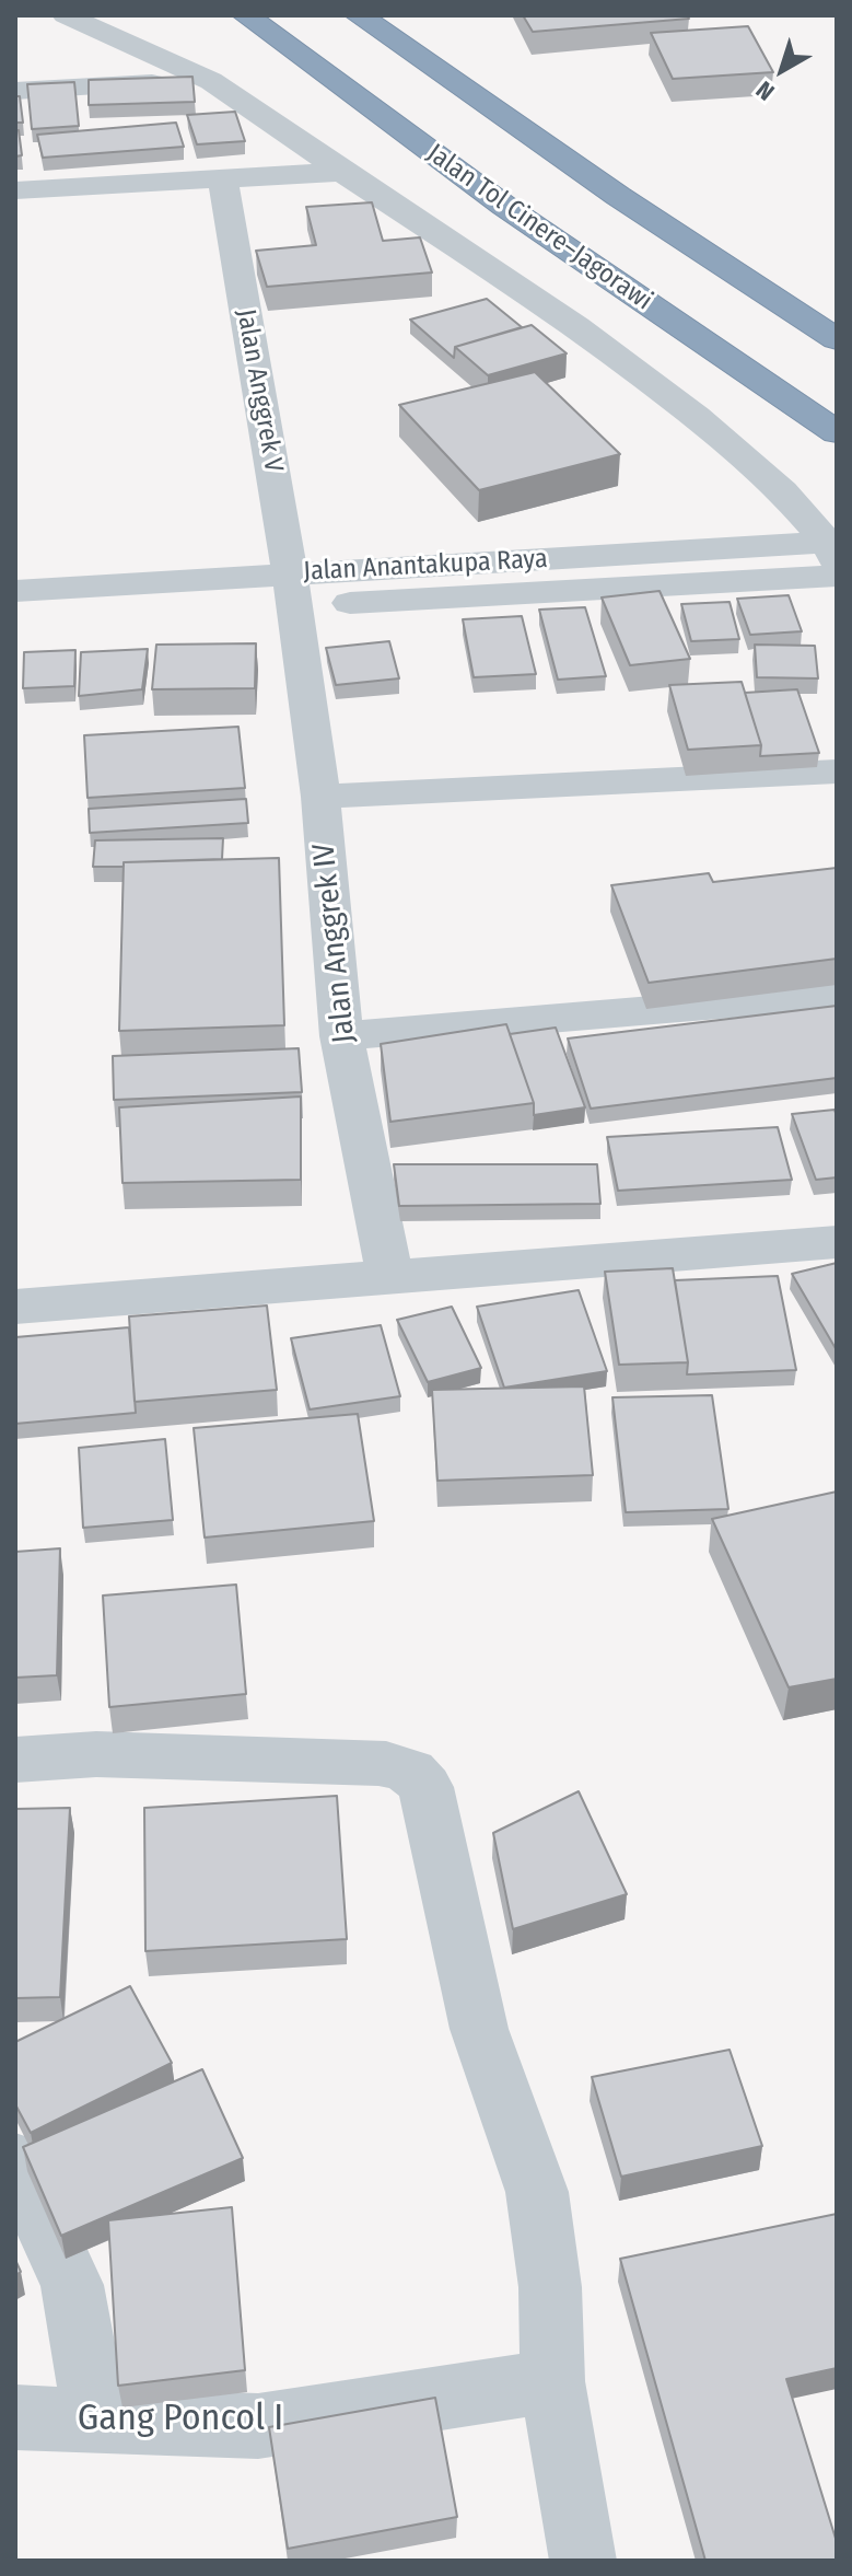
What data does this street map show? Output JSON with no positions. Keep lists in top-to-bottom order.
{
  "streets": {
    "highway": ["Jalan Tol Cinere–Jagorawi"],
    "street": [
      "Jalan Anggrek V",
      "Jalan Anantakupa Raya",
      "Jalan Anggrek IV",
      "Gang Poncol I"
    ]
  },
  "crossings": [
    ["Jalan Anggrek V", "Jalan Anantakupa Raya"],
    ["Jalan Anggrek V", "Jalan Anggrek IV"],
    ["Jalan Anantakupa Raya", "Jalan Anggrek IV"]
  ],
  "north": "bottom left"
}
